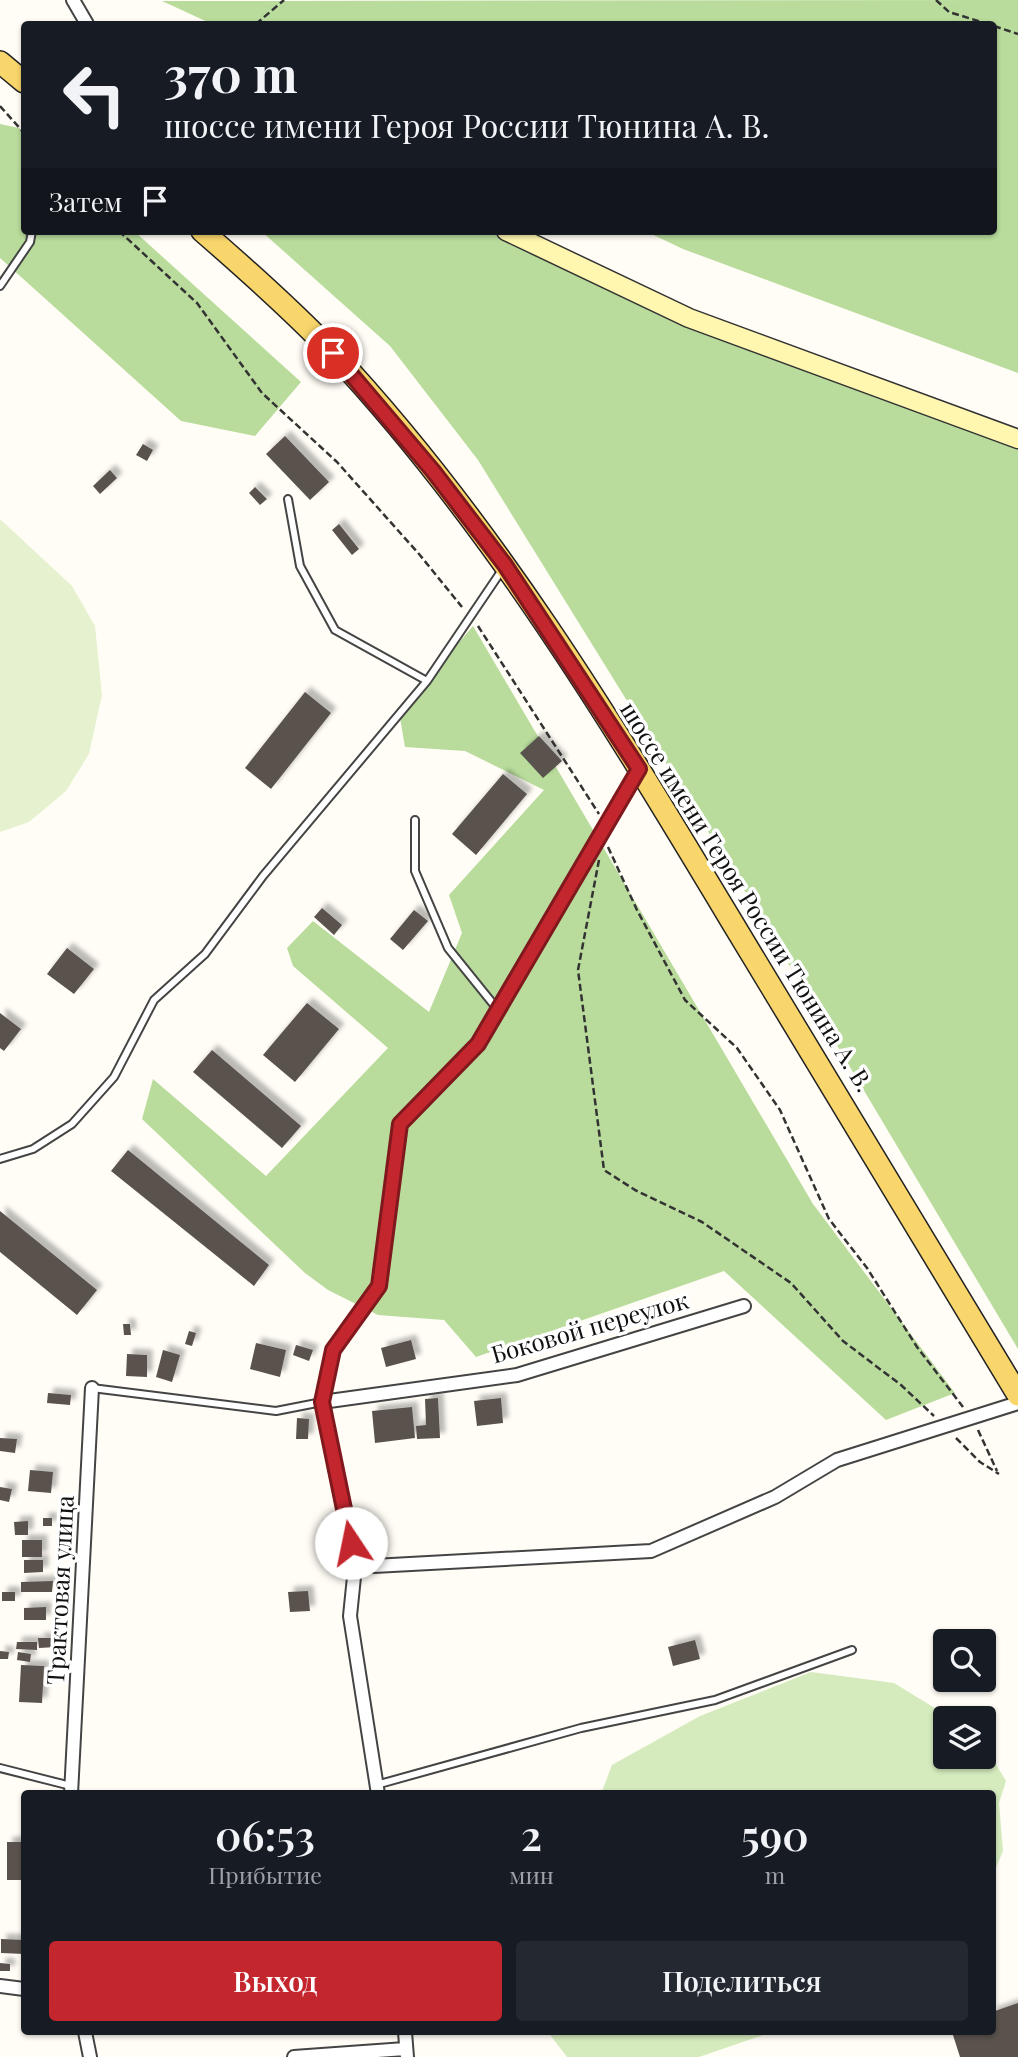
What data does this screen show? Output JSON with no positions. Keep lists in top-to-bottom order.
{
  "streets": {
    "main road": ["шоссе имени Героя России Тюнина А. В."],
    "street": ["Боковой переулок", "Трактовая улица"]
  },
  "page": {
    "turn": ["370 m", "шоссе имени Героя России Тюнина А. В."],
    "then": "Затем",
    "eta": [
      "06:53",
      "Прибытие",
      "2",
      "мин",
      "590",
      "m"
    ],
    "buttons": ["Выход", "Поделиться"]
  }
}
